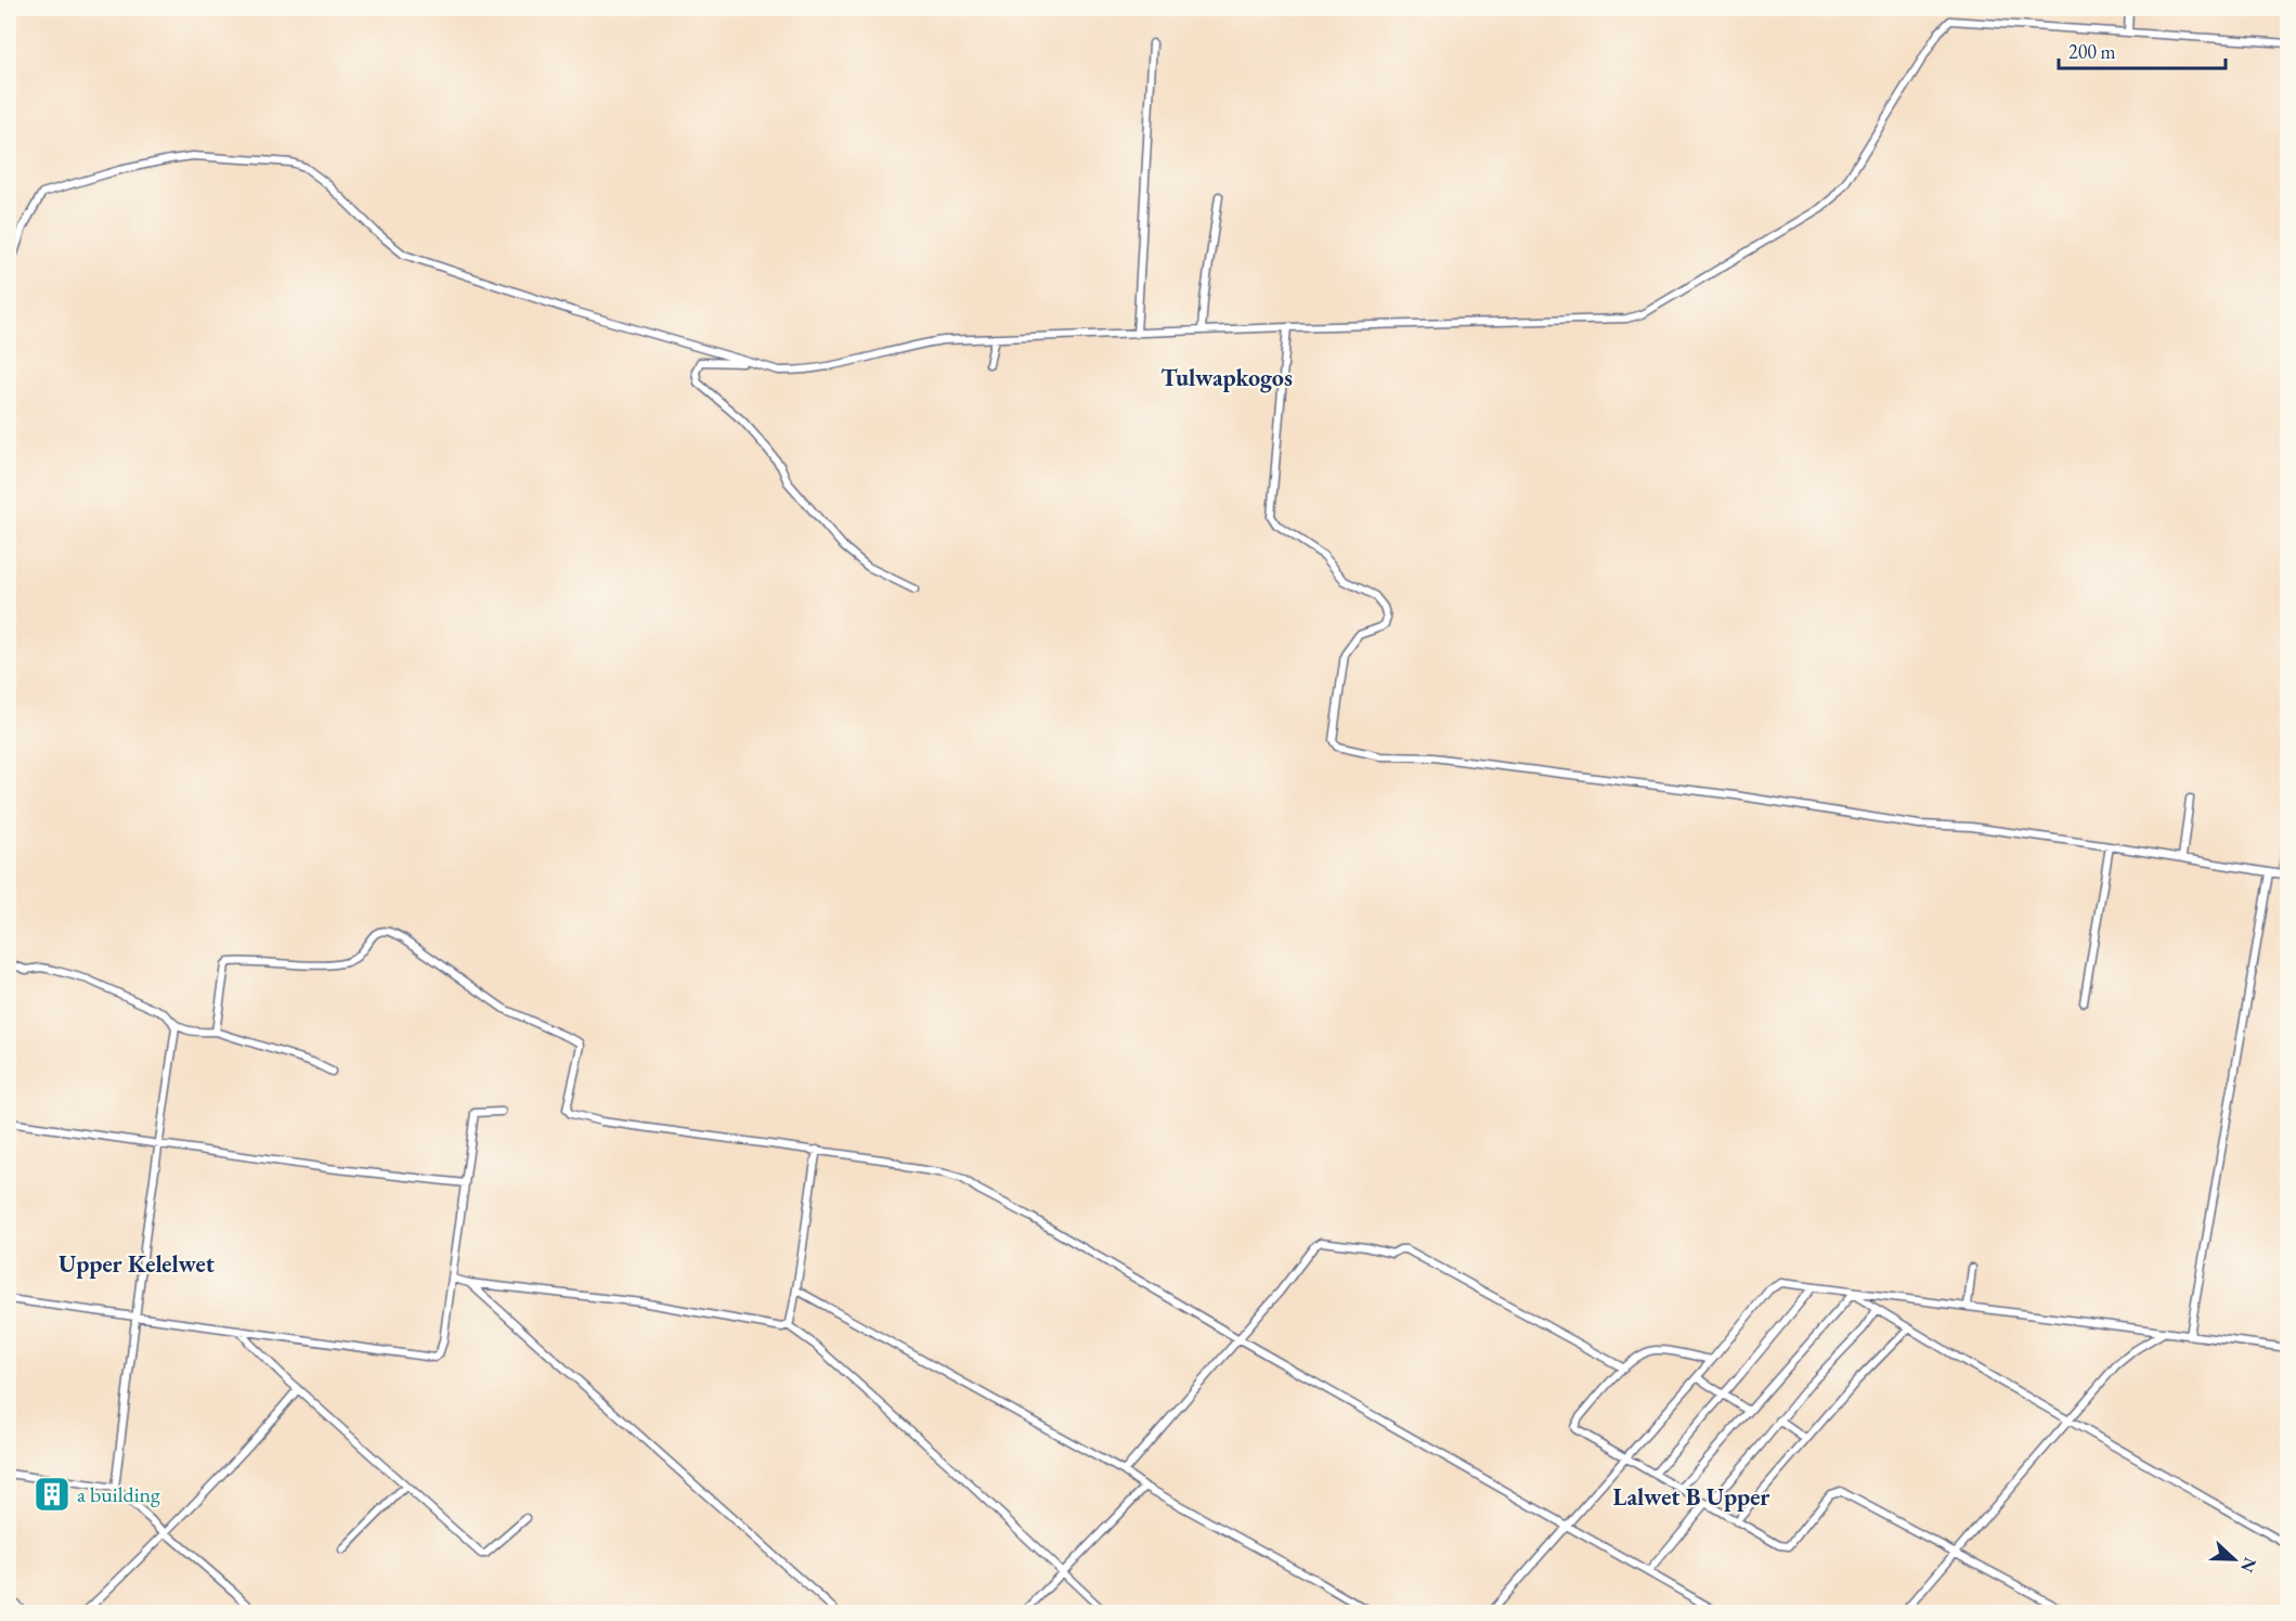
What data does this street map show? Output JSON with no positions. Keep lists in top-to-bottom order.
{
  "districts": ["Tulwapkogos", "Upper Kelelwet", "Lalwet B Upper"],
  "places": {
    "building": ["a building"]
  },
  "scale_bar": "200 m",
  "north": "right"
}
